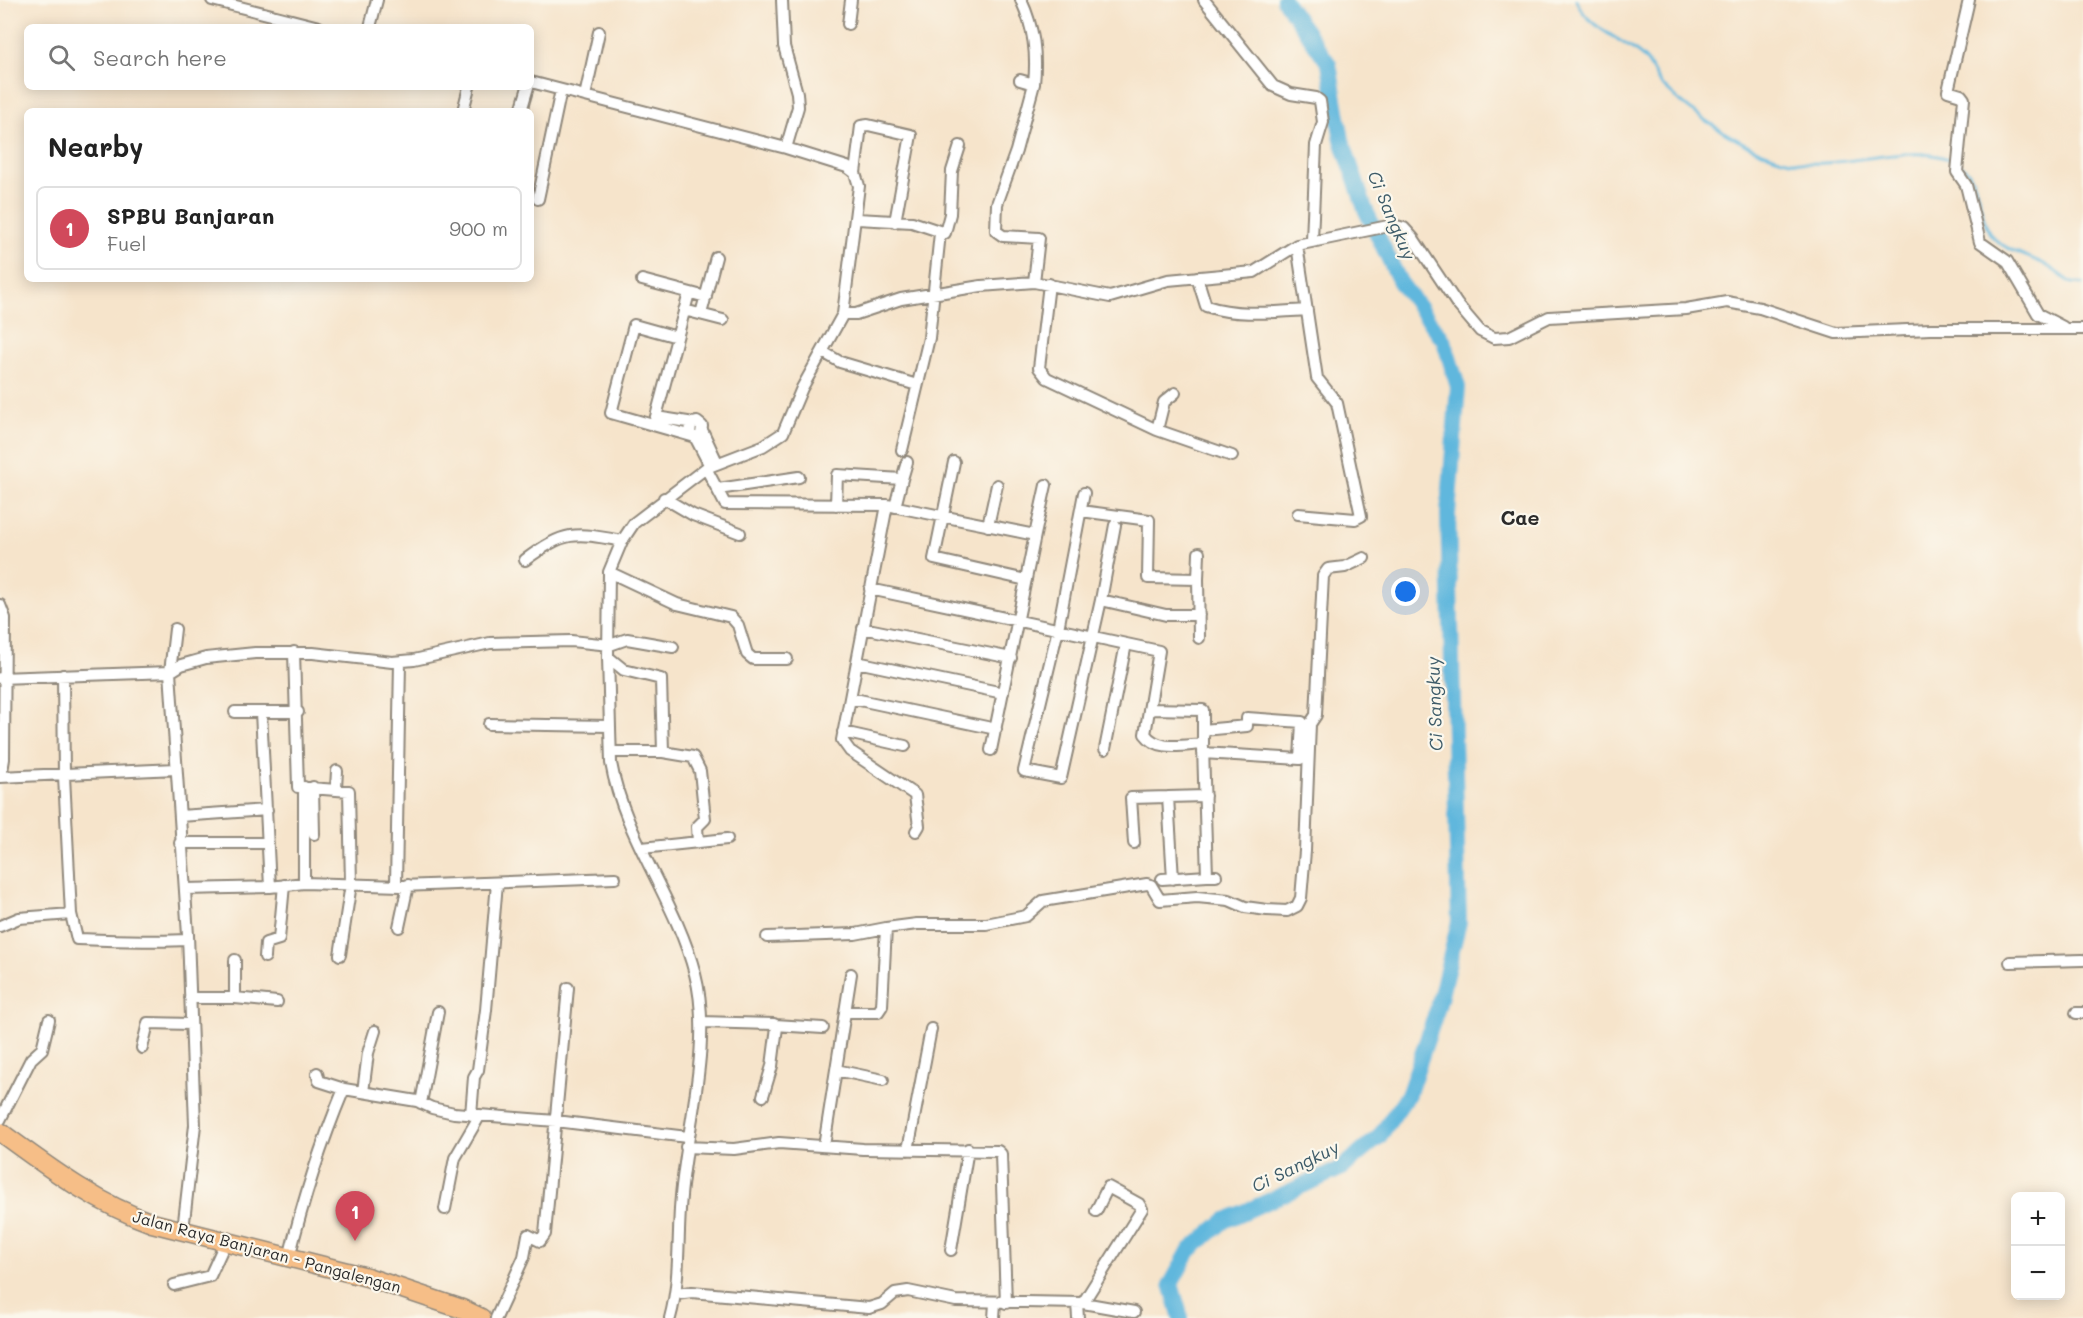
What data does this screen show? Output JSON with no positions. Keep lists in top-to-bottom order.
{
  "streets": {
    "main road": ["Jalan Raya Banjaran - Pangalengan"]
  },
  "districts": ["Cae"],
  "water": ["Ci Sangkuy"],
  "page": {
    "search": "Search here",
    "heading": "Nearby",
    "list": [
      {
        "mark": "1",
        "name": "SPBU Banjaran",
        "note": "Fuel",
        "value": "900 m"
      }
    ],
    "pins": "1",
    "map_buttons": ["+", "−"]
  }
}
